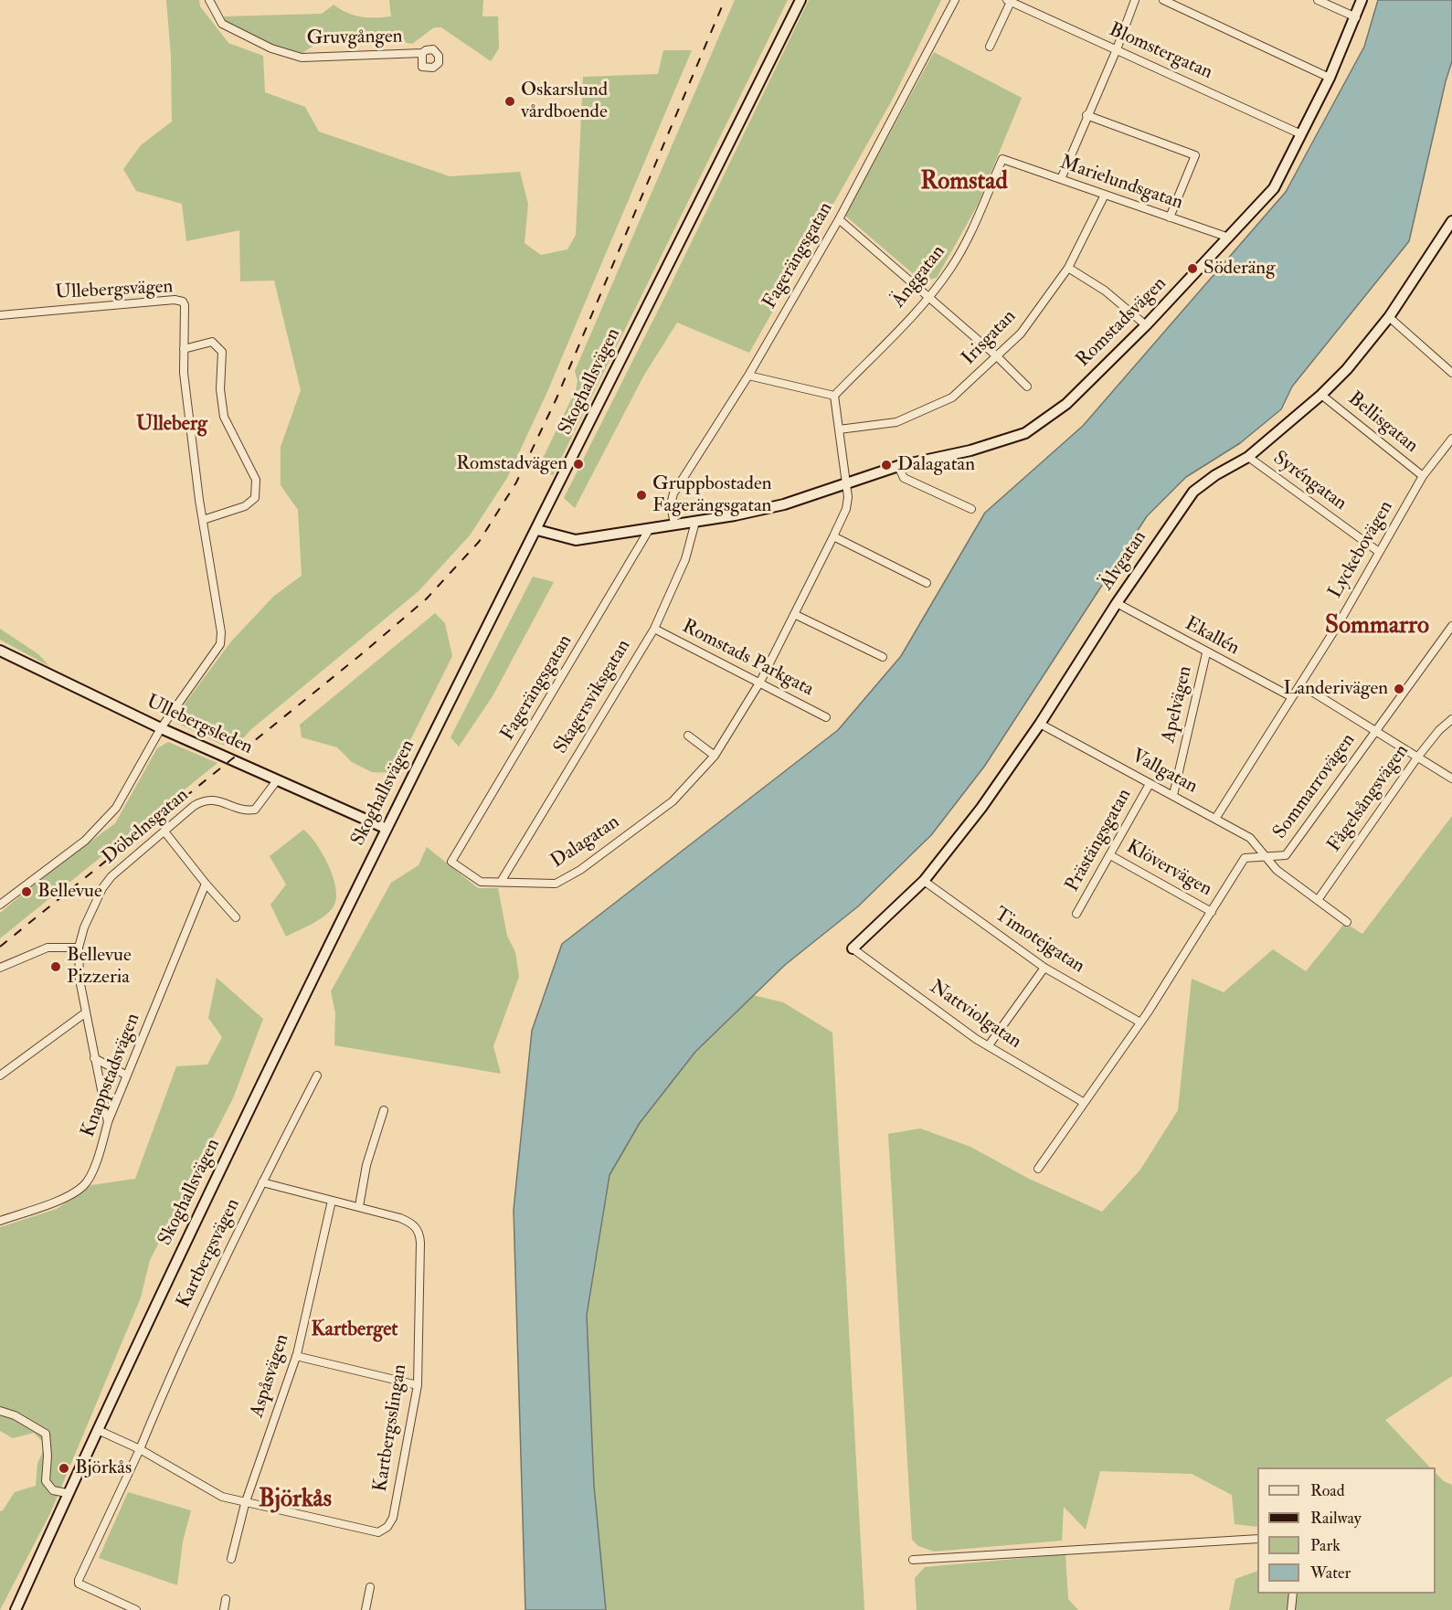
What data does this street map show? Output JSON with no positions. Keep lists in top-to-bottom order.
{
  "streets": {
    "main road": [
      "Romstadsvägen",
      "Skoghallsvägen",
      "Älvgatan",
      "Ullebergsleden"
    ],
    "street": [
      "Gruvgången",
      "Blomstergatan",
      "Marielundsgatan",
      "Fagerängsgatan",
      "Änggatan",
      "Ullebergsvägen",
      "Irisgatan",
      "Bellisgatan",
      "Syréngatan",
      "Lyckebovägen",
      "Ekallén",
      "Romstads Parkgata",
      "Skagersviksgatan",
      "Apelvägen",
      "Vallgatan",
      "Sommarrovägen",
      "Fågelsångsvägen",
      "Döbelnsgatan",
      "Prästängsgatan",
      "Dalagatan",
      "Klövervägen",
      "Timotejgatan",
      "Nattviolgatan",
      "Knappstadsvägen",
      "Kartbergsvägen",
      "Aspåsvägen",
      "Kartbergsslingan"
    ]
  },
  "crossings": [
    ["Blomstergatan", "Romstadsvägen"],
    ["Marielundsgatan", "Änggatan"],
    ["Marielundsgatan", "Romstadsvägen"],
    ["Marielundsgatan", "Irisgatan"],
    ["Fagerängsgatan", "Romstadsvägen"],
    ["Fagerängsgatan", "Dalagatan"],
    ["Änggatan", "Dalagatan"],
    ["Ullebergsvägen", "Ullebergsleden"],
    ["Romstadsvägen", "Skoghallsvägen"],
    ["Romstadsvägen", "Skagersviksgatan"],
    ["Romstadsvägen", "Dalagatan"],
    ["Irisgatan", "Dalagatan"],
    ["Skoghallsvägen", "Ullebergsleden"],
    ["Skoghallsvägen", "Kartbergsslingan"],
    ["Bellisgatan", "Lyckebovägen"],
    ["Bellisgatan", "Älvgatan"],
    ["Syréngatan", "Lyckebovägen"],
    ["Syréngatan", "Älvgatan"],
    ["Lyckebovägen", "Ekallén"],
    ["Lyckebovägen", "Vallgatan"],
    ["Älvgatan", "Ekallén"],
    ["Älvgatan", "Vallgatan"],
    ["Älvgatan", "Timotejgatan"],
    ["Älvgatan", "Nattviolgatan"],
    ["Ekallén", "Apelvägen"],
    ["Romstads Parkgata", "Skagersviksgatan"],
    ["Romstads Parkgata", "Dalagatan"],
    ["Skagersviksgatan", "Dalagatan"],
    ["Apelvägen", "Vallgatan"],
    ["Ullebergsleden", "Döbelnsgatan"],
    ["Vallgatan", "Sommarrovägen"],
    ["Vallgatan", "Fågelsångsvägen"],
    ["Vallgatan", "Prästängsgatan"],
    ["Sommarrovägen", "Klövervägen"],
    ["Sommarrovägen", "Timotejgatan"],
    ["Sommarrovägen", "Nattviolgatan"],
    ["Döbelnsgatan", "Knappstadsvägen"],
    ["Prästängsgatan", "Klövervägen"],
    ["Kartbergsvägen", "Kartbergsslingan"],
    ["Aspåsvägen", "Kartbergsslingan"]
  ],
  "districts": [
    "Romstad",
    "Ulleberg",
    "Sommarro",
    "Kartberget",
    "Björkås"
  ],
  "places": [
    "Oskarslund vårdboende",
    "Söderäng",
    "Romstadvägen",
    "Dalagatan",
    "Gruppbostaden Fagerängsgatan",
    "Landerivägen",
    "Bellevue",
    "Bellevue Pizzeria",
    "Björkås"
  ],
  "legend": [
    "Road",
    "Railway",
    "Park",
    "Water"
  ]
}
